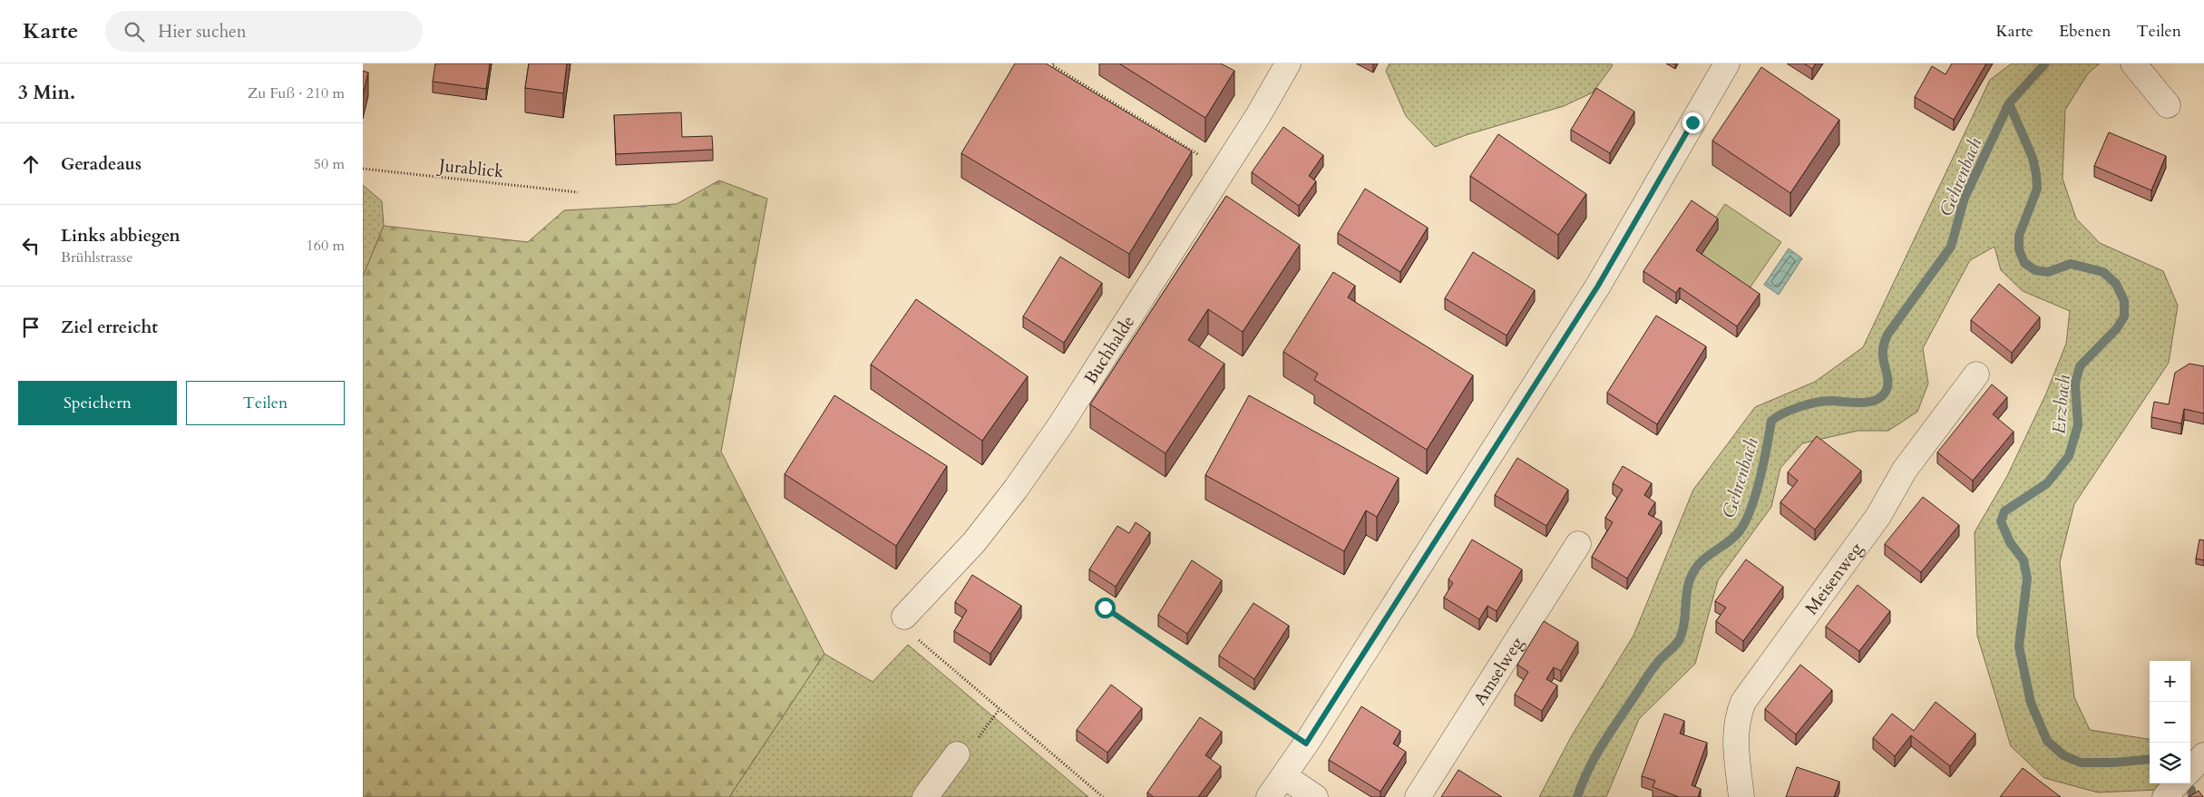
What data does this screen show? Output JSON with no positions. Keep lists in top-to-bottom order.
{
  "streets": {
    "street": ["Buchhalde", "Meisenweg", "Amselweg"],
    "path": ["Jurablick"]
  },
  "water": ["Gehrenbach", "Erzbach"],
  "page": {
    "header": "Karte",
    "search": "Hier suchen",
    "nav": ["Karte", "Ebenen", "Teilen"],
    "heading": ["3 Min.", "Zu Fuß · 210 m"],
    "list": [
      ["Geradeaus", "50 m"],
      ["Links abbiegen", "Brühlstrasse", "160 m"],
      "Ziel erreicht"
    ],
    "buttons": ["Speichern", "Teilen"],
    "map_buttons": ["+", "−"]
  }
}
